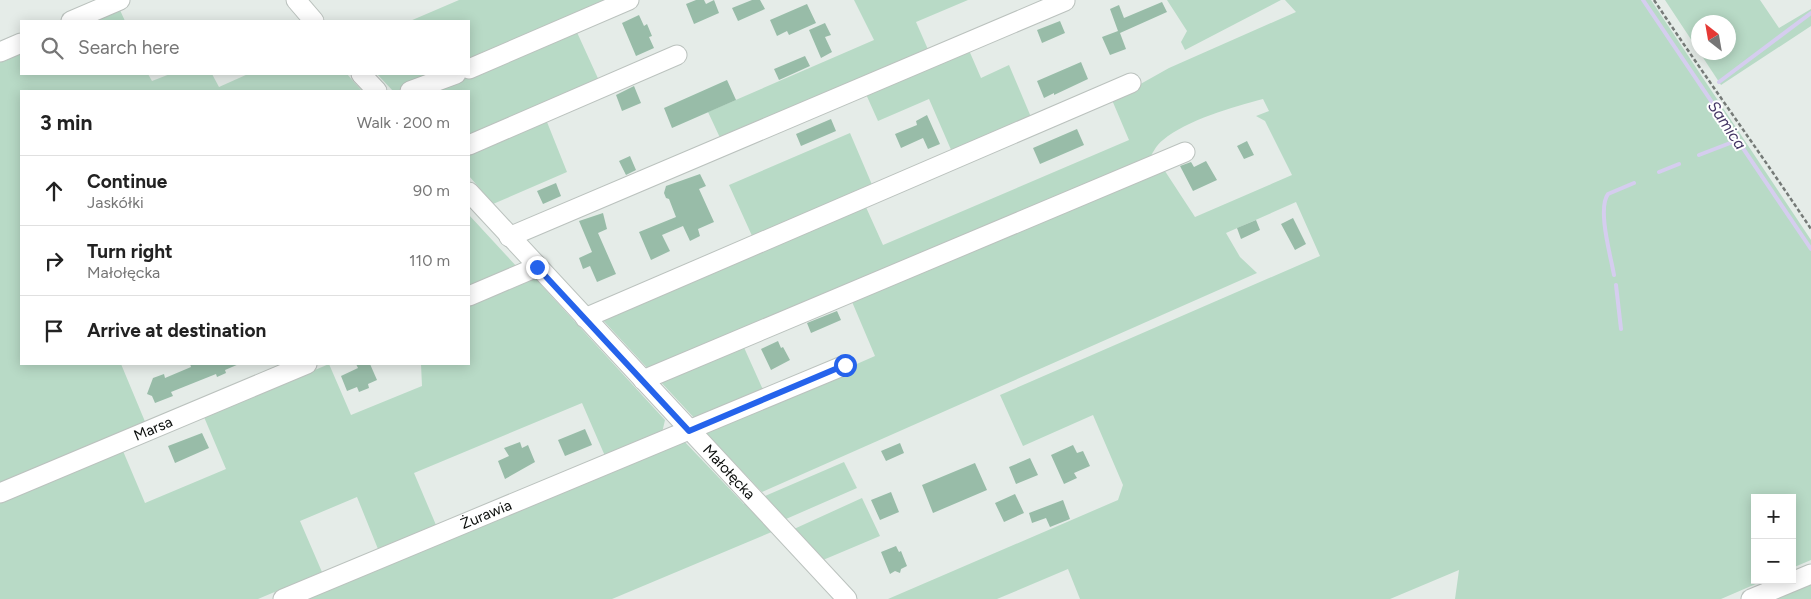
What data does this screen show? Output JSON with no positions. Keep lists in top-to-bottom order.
{
  "streets": {
    "street": ["Marsa", "Małołęcka", "Żurawia"]
  },
  "crossings": [
    ["Małołęcka", "Żurawia"]
  ],
  "water": ["Samica"],
  "north": "top left",
  "page": {
    "search": "Search here",
    "heading": ["3 min", "Walk · 200 m"],
    "list": [
      ["Continue", "Jaskółki", "90 m"],
      ["Turn right", "Małołęcka", "110 m"],
      "Arrive at destination"
    ],
    "map_buttons": ["+", "−"]
  }
}
